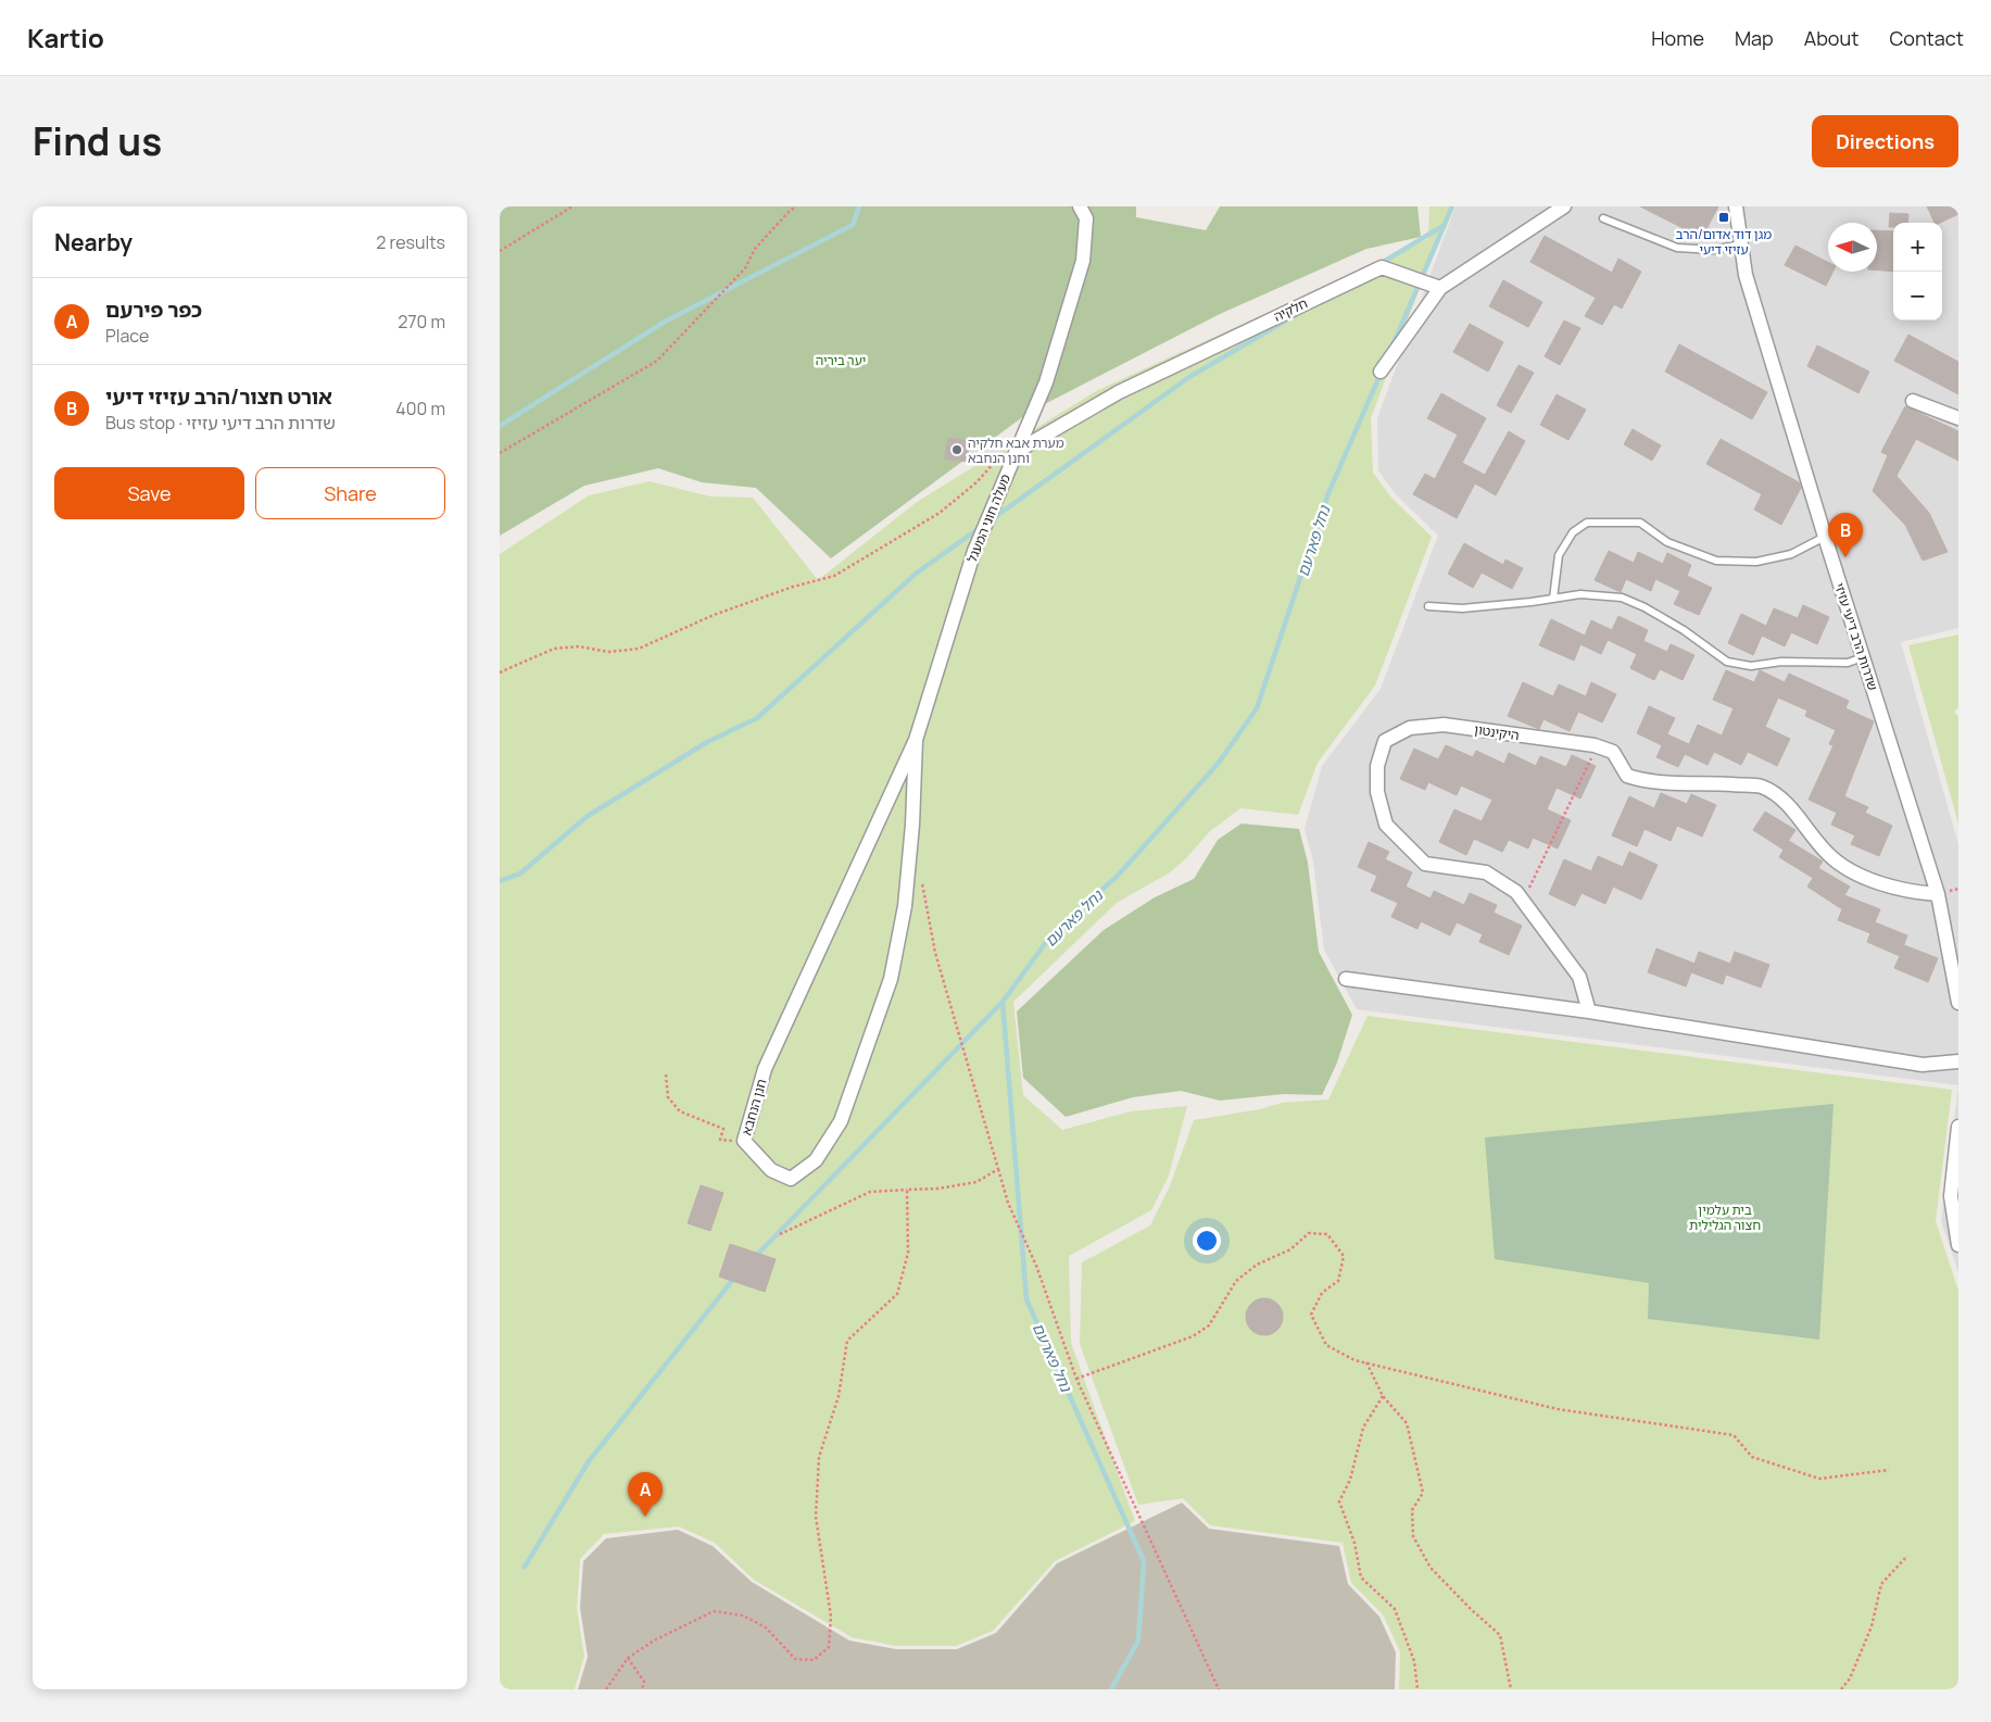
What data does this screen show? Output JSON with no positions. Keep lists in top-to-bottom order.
{
  "streets": {
    "street": [
      "חלקיה",
      "מעלה חוני המעגל",
      "שדרות הרב דיעי עזיזי",
      "היקינטון",
      "חנן הנחבא"
    ]
  },
  "crossings": [
    ["חלקיה", "מעלה חוני המעגל"],
    ["מעלה חוני המעגל", "חנן הנחבא"],
    ["שדרות הרב דיעי עזיזי", "היקינטון"]
  ],
  "water": ["נחל פארעם"],
  "parks": ["יער ביריה", "בית עלמין חצור הגלילית"],
  "places": {
    "transit": ["מגן דוד אדום/הרב עזיזי דיעי"],
    "other": ["מערת אבא חלקיה וחנן הנחבא"]
  },
  "north": "left",
  "page": {
    "header": "Kartio",
    "nav": [
      "Home",
      "Map",
      "About",
      "Contact"
    ],
    "title": "Find us",
    "buttons": [
      "Directions",
      ["Save", "Share"]
    ],
    "heading": ["Nearby", "2 results"],
    "map_buttons": ["+", "−"],
    "list": [
      {
        "mark": "A",
        "name": "כפר פירעם",
        "note": "Place",
        "value": "270 m"
      },
      {
        "mark": "B",
        "name": "אורט חצור/הרב עזיזי דיעי",
        "note": "Bus stop · שדרות הרב דיעי עזיזי",
        "value": "400 m"
      }
    ],
    "pins": ["B", "A"]
  }
}
